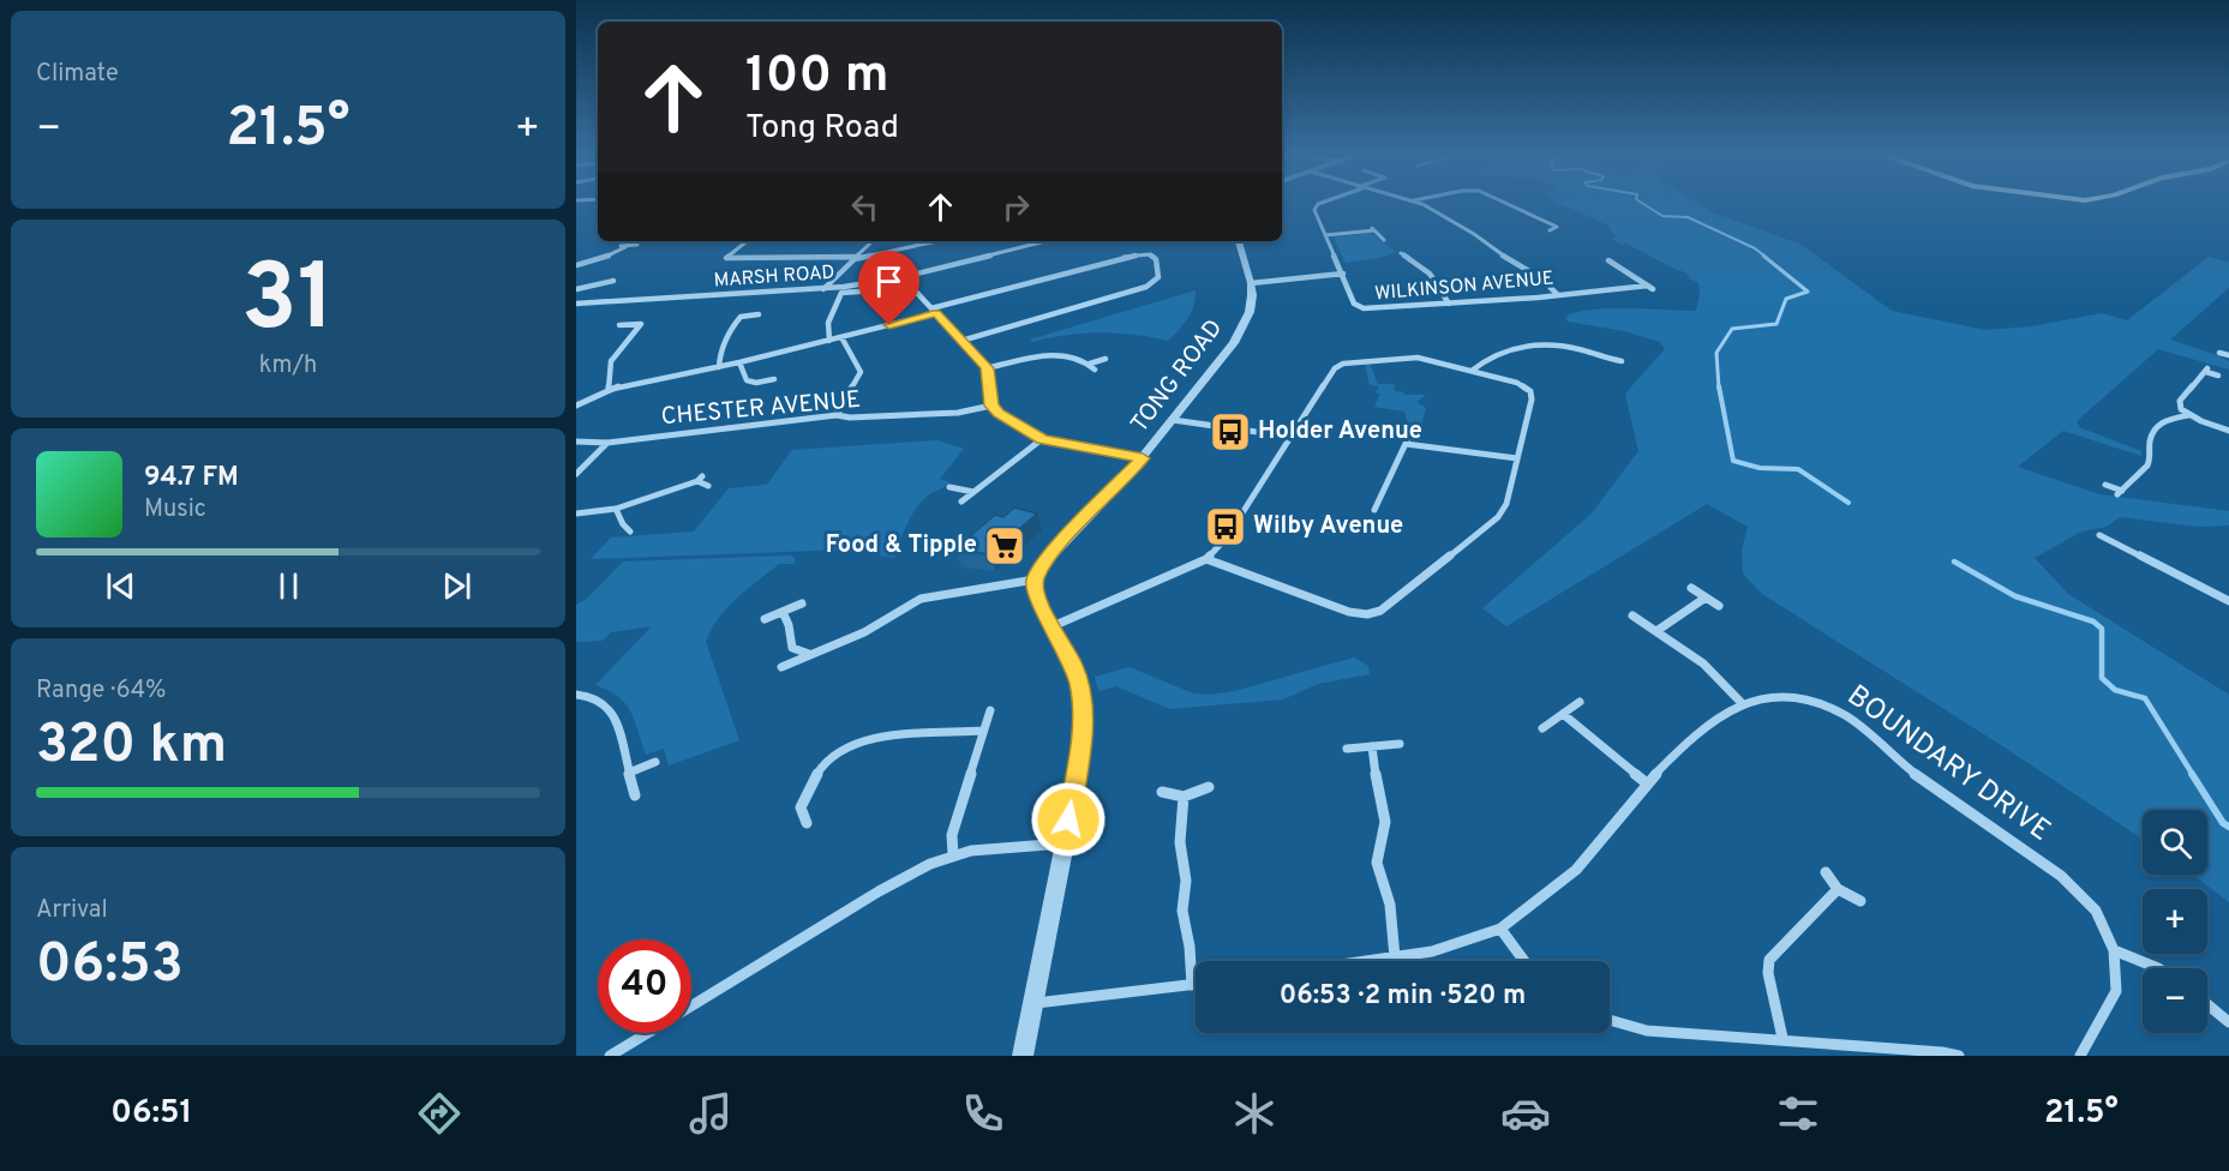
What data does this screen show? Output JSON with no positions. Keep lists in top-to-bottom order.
{
  "streets": {
    "street": [
      "MARSH ROAD",
      "WILKINSON AVENUE",
      "TONG ROAD",
      "CHESTER AVENUE",
      "BOUNDARY DRIVE"
    ]
  },
  "places": {
    "bus stop": ["Holder Avenue", "Wilby Avenue"],
    "supermarket": ["Food & Tipple"]
  },
  "page": {
    "tile": [
      "Climate",
      ["31", "km/h"],
      ["Range · 64%", "320 km"],
      ["Arrival", "06:53"]
    ],
    "turn": ["100 m", "Tong Road"],
    "heat": ["−", "21.5°", "+"],
    "song": ["94.7 FM", "Music"],
    "map_buttons": ["+", "−"],
    "limit": "40",
    "trip": "06:53 · 2 min · 520 m",
    "tabs": ["06:51", "21.5°"]
  }
}
